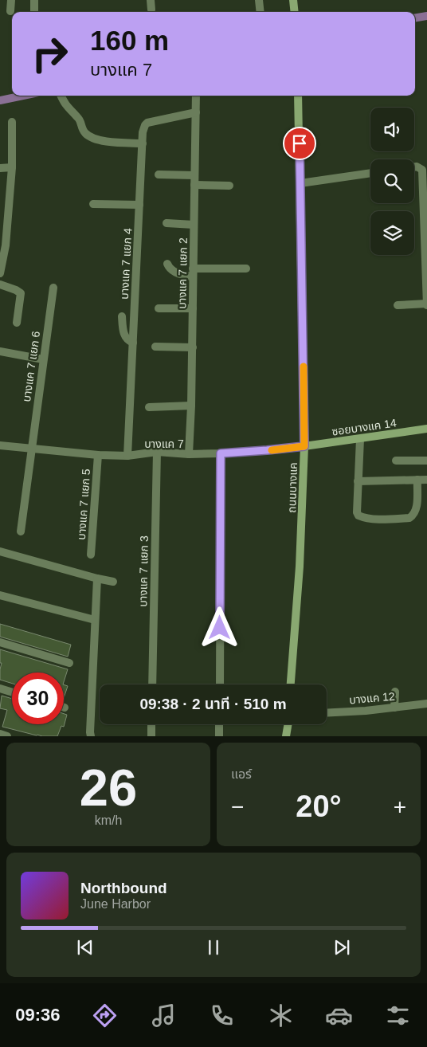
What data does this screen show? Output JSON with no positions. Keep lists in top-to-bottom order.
{
  "streets": {
    "main road": ["ซอยบางแค 14", "ถนนบางแค"],
    "street": [
      "บางแค 7 แยก 4",
      "บางแค 7 แยก 2",
      "บางแค 7 แยก 6",
      "บางแค 7",
      "บางแค 7 แยก 5",
      "บางแค 7 แยก 3",
      "บางแค 12"
    ]
  },
  "crossings": [
    ["บางแค 7 แยก 4", "บางแค 7 แยก 2"],
    ["บางแค 7 แยก 4", "บางแค 7"],
    ["บางแค 7 แยก 2", "บางแค 7"],
    ["บางแค 7 แยก 6", "บางแค 7"],
    ["ซอยบางแค 14", "บางแค 7"],
    ["ซอยบางแค 14", "ถนนบางแค"],
    ["บางแค 7", "ถนนบางแค"],
    ["บางแค 7", "บางแค 7 แยก 5"],
    ["บางแค 7", "บางแค 7 แยก 3"]
  ],
  "page": {
    "turn": ["160 m", "บางแค 7"],
    "limit": "30",
    "trip": "09:38 · 2 นาที · 510 m",
    "tile": [
      ["26", "km/h"],
      "แอร์"
    ],
    "heat": ["−", "20°", "+"],
    "song": ["Northbound", "June Harbor"],
    "tabs": "09:36"
  }
}
